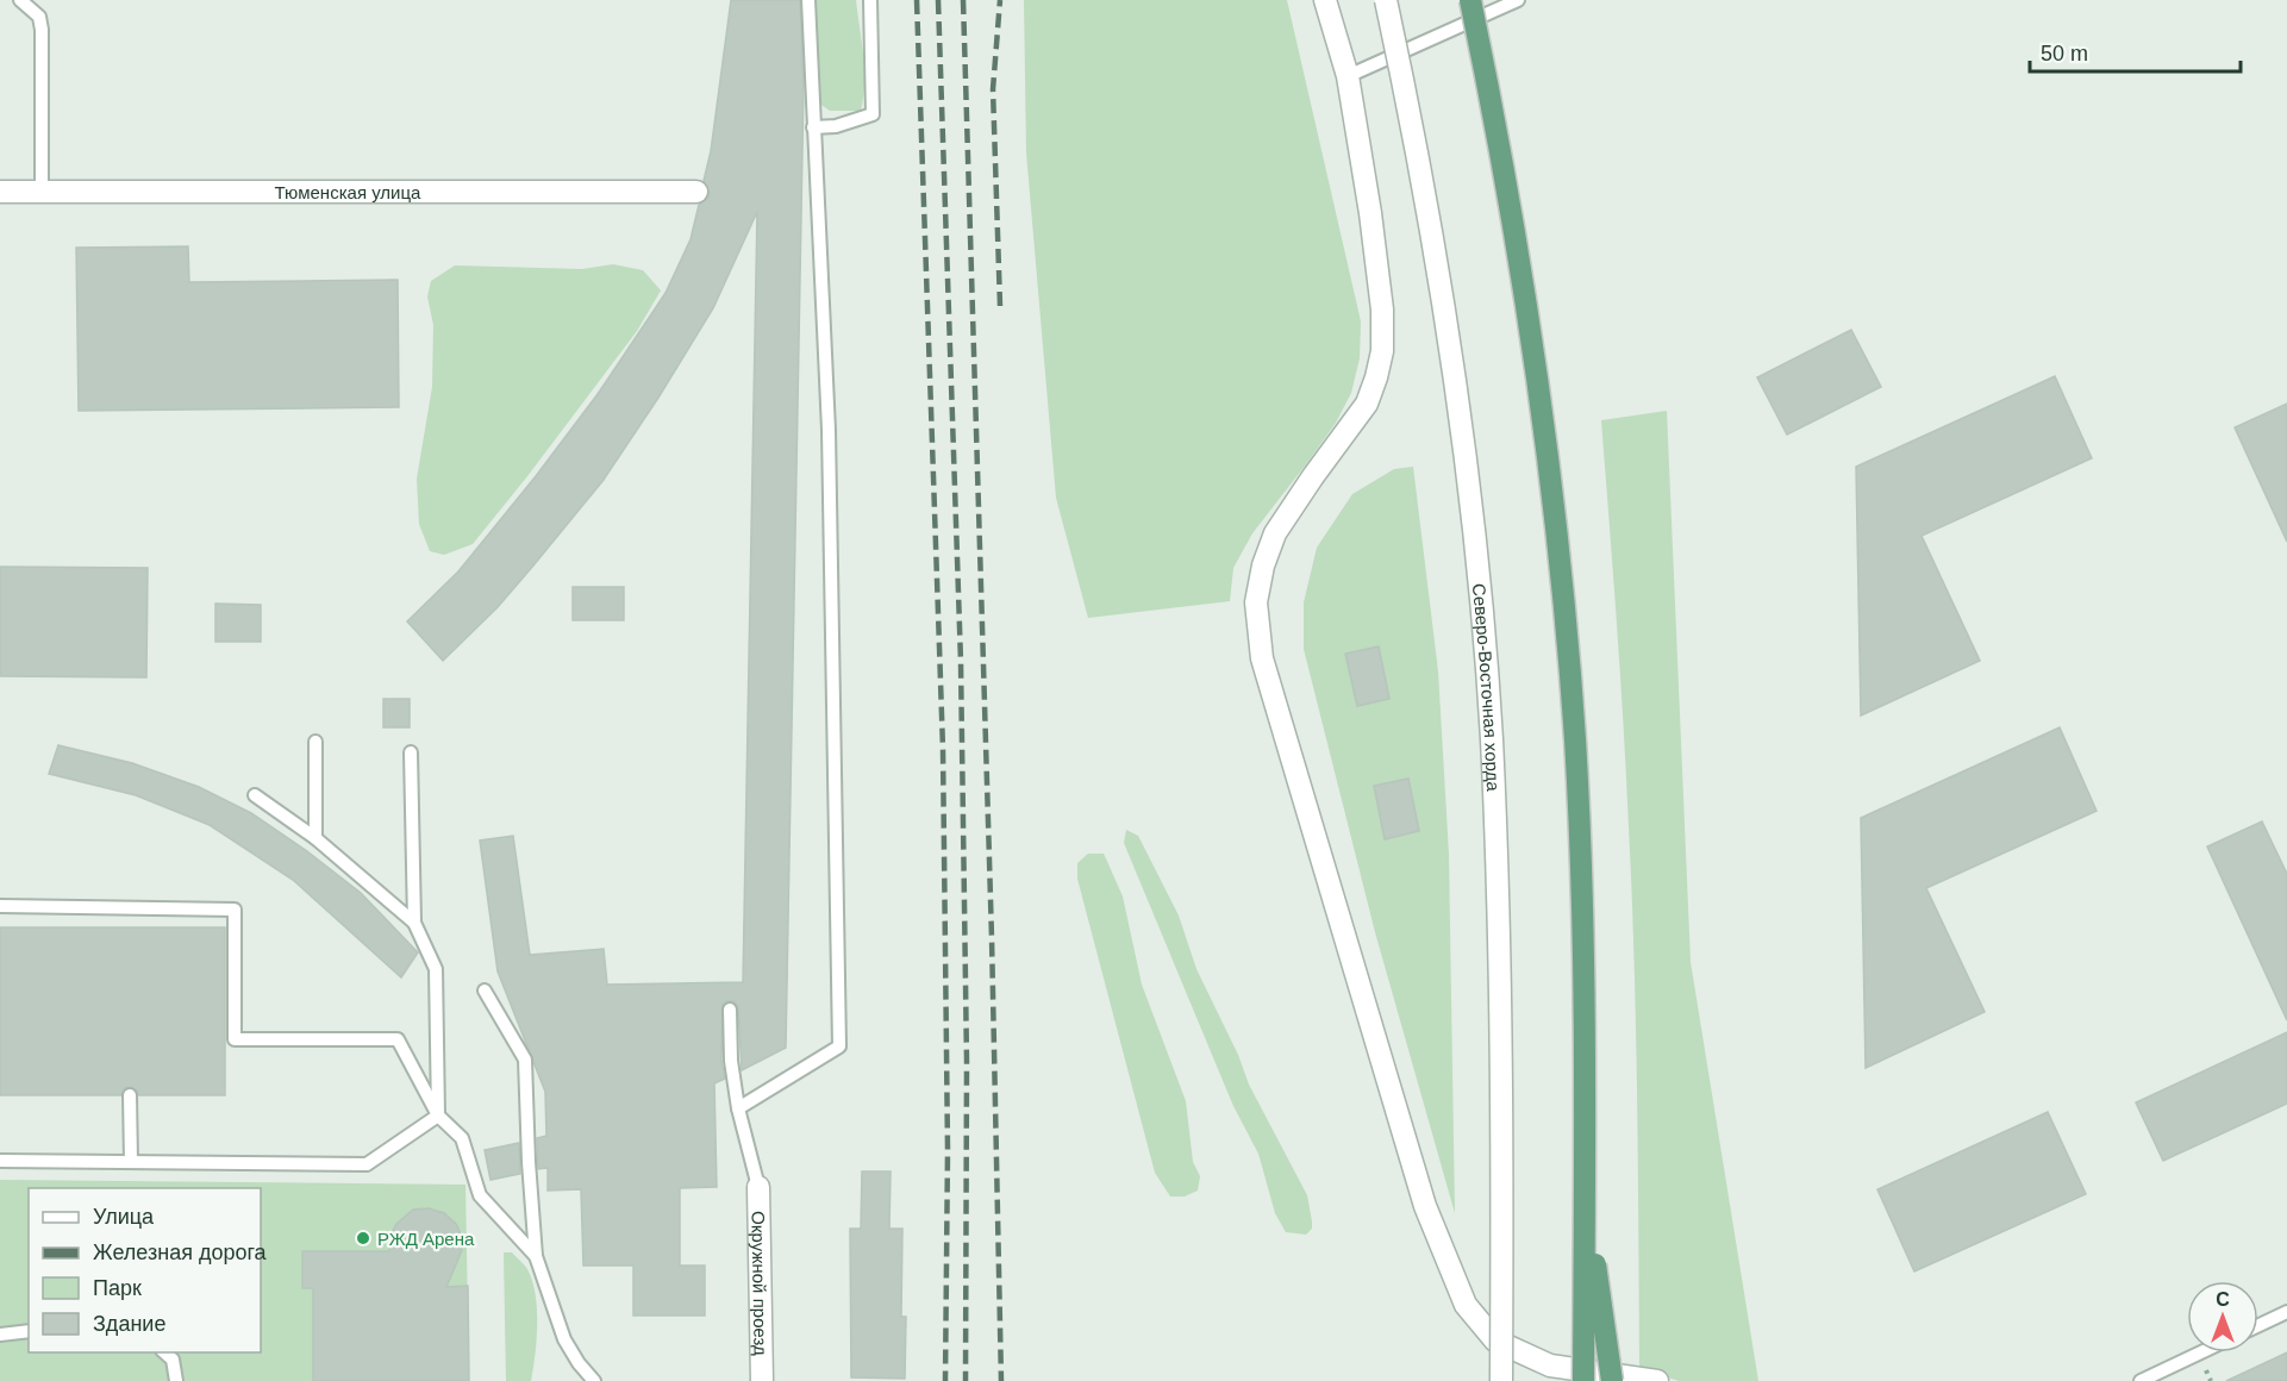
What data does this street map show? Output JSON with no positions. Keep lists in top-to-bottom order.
{
  "streets": {
    "street": ["Тюменская улица", "Северо-Восточная хорда", "Окружной проезд"]
  },
  "places": ["РЖД Арена"],
  "legend": [
    "Улица",
    "Железная дорога",
    "Парк",
    "Здание"
  ],
  "scale_bar": "50 m",
  "north": "top"
}
